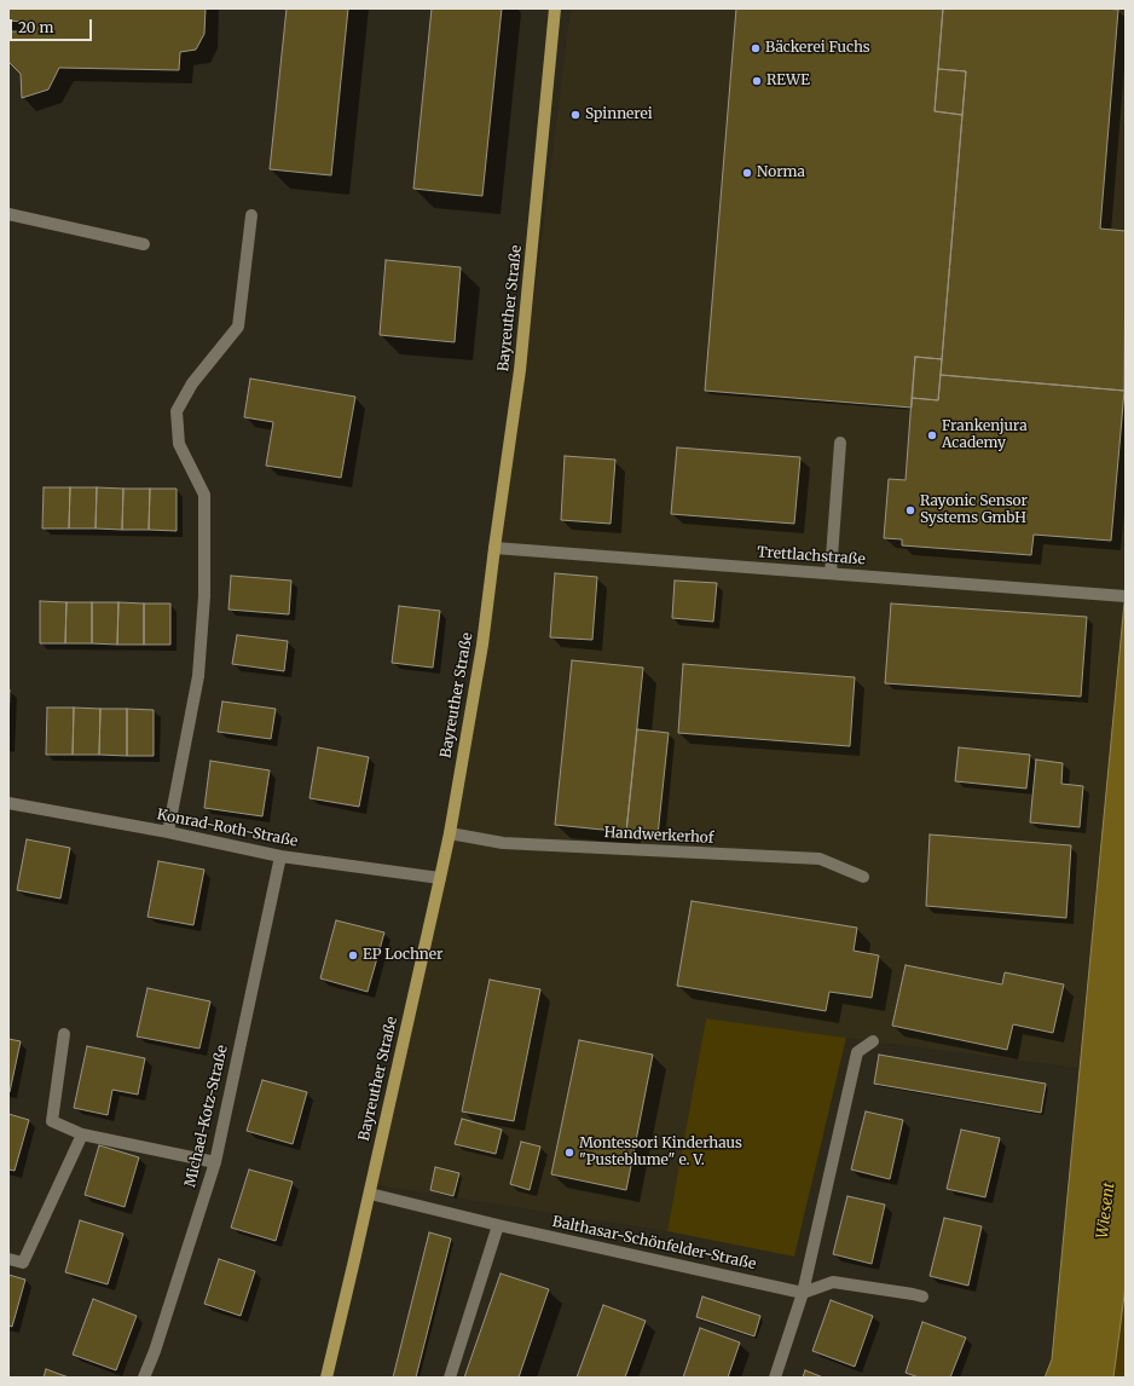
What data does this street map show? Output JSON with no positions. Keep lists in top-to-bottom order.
{
  "streets": {
    "main road": ["Bayreuther Straße"],
    "street": [
      "Trettlachstraße",
      "Konrad-Roth-Straße",
      "Handwerkerhof",
      "Michael-Kotz-Straße",
      "Balthasar-Schönfelder-Straße"
    ]
  },
  "crossings": [
    ["Bayreuther Straße", "Trettlachstraße"],
    ["Bayreuther Straße", "Konrad-Roth-Straße"],
    ["Bayreuther Straße", "Handwerkerhof"],
    ["Bayreuther Straße", "Balthasar-Schönfelder-Straße"],
    ["Konrad-Roth-Straße", "Michael-Kotz-Straße"]
  ],
  "water": ["Wiesent"],
  "places": [
    "Bäckerei Fuchs",
    "REWE",
    "Spinnerei",
    "Norma",
    "Frankenjura Academy",
    "Rayonic Sensor Systems GmbH",
    "EP Lochner",
    "Montessori Kinderhaus \"Pusteblume\" e. V."
  ],
  "scale_bar": "20 m"
}
